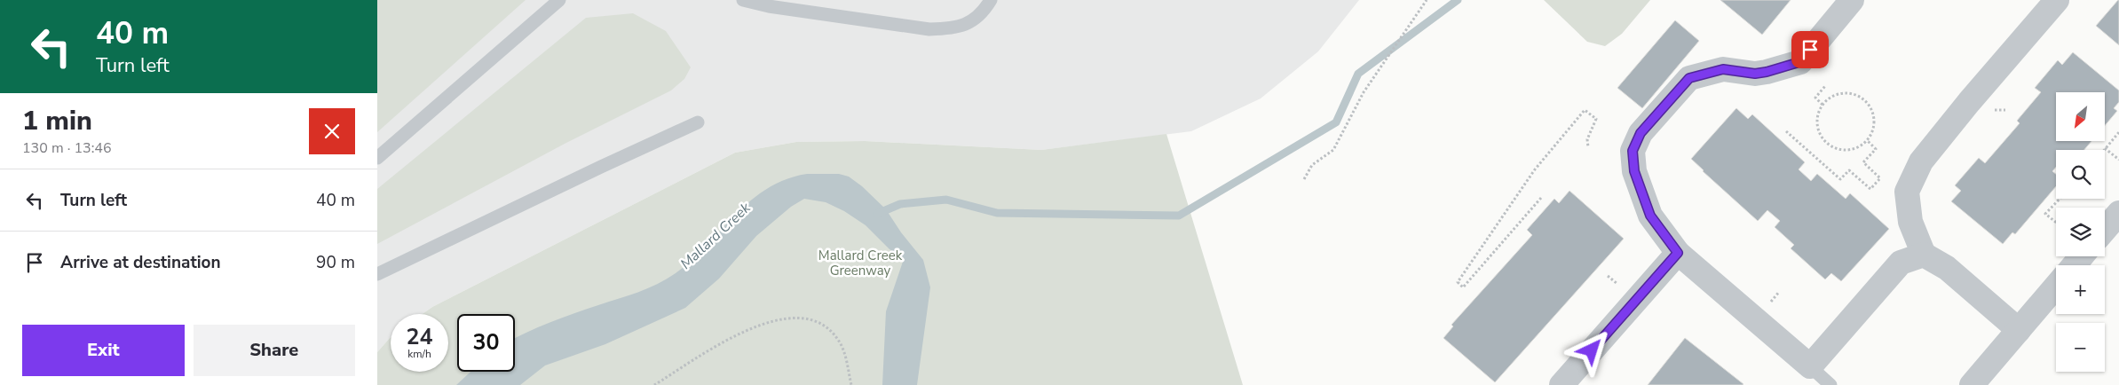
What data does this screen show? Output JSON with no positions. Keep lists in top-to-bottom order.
{
  "water": ["Mallard Creek"],
  "parks": ["Mallard Creek Greenway"],
  "north": "bottom left",
  "page": {
    "turn": ["40 m", "Turn left"],
    "map_buttons": ["+", "−"],
    "heading": ["1 min", "130 m · 13:46"],
    "list": [
      {
        "name": "Turn left",
        "value": "40 m"
      },
      {
        "name": "Arrive at destination",
        "value": "90 m"
      }
    ],
    "speed": "24 km/h",
    "limit": "30",
    "buttons": ["Exit", "Share"]
  }
}
